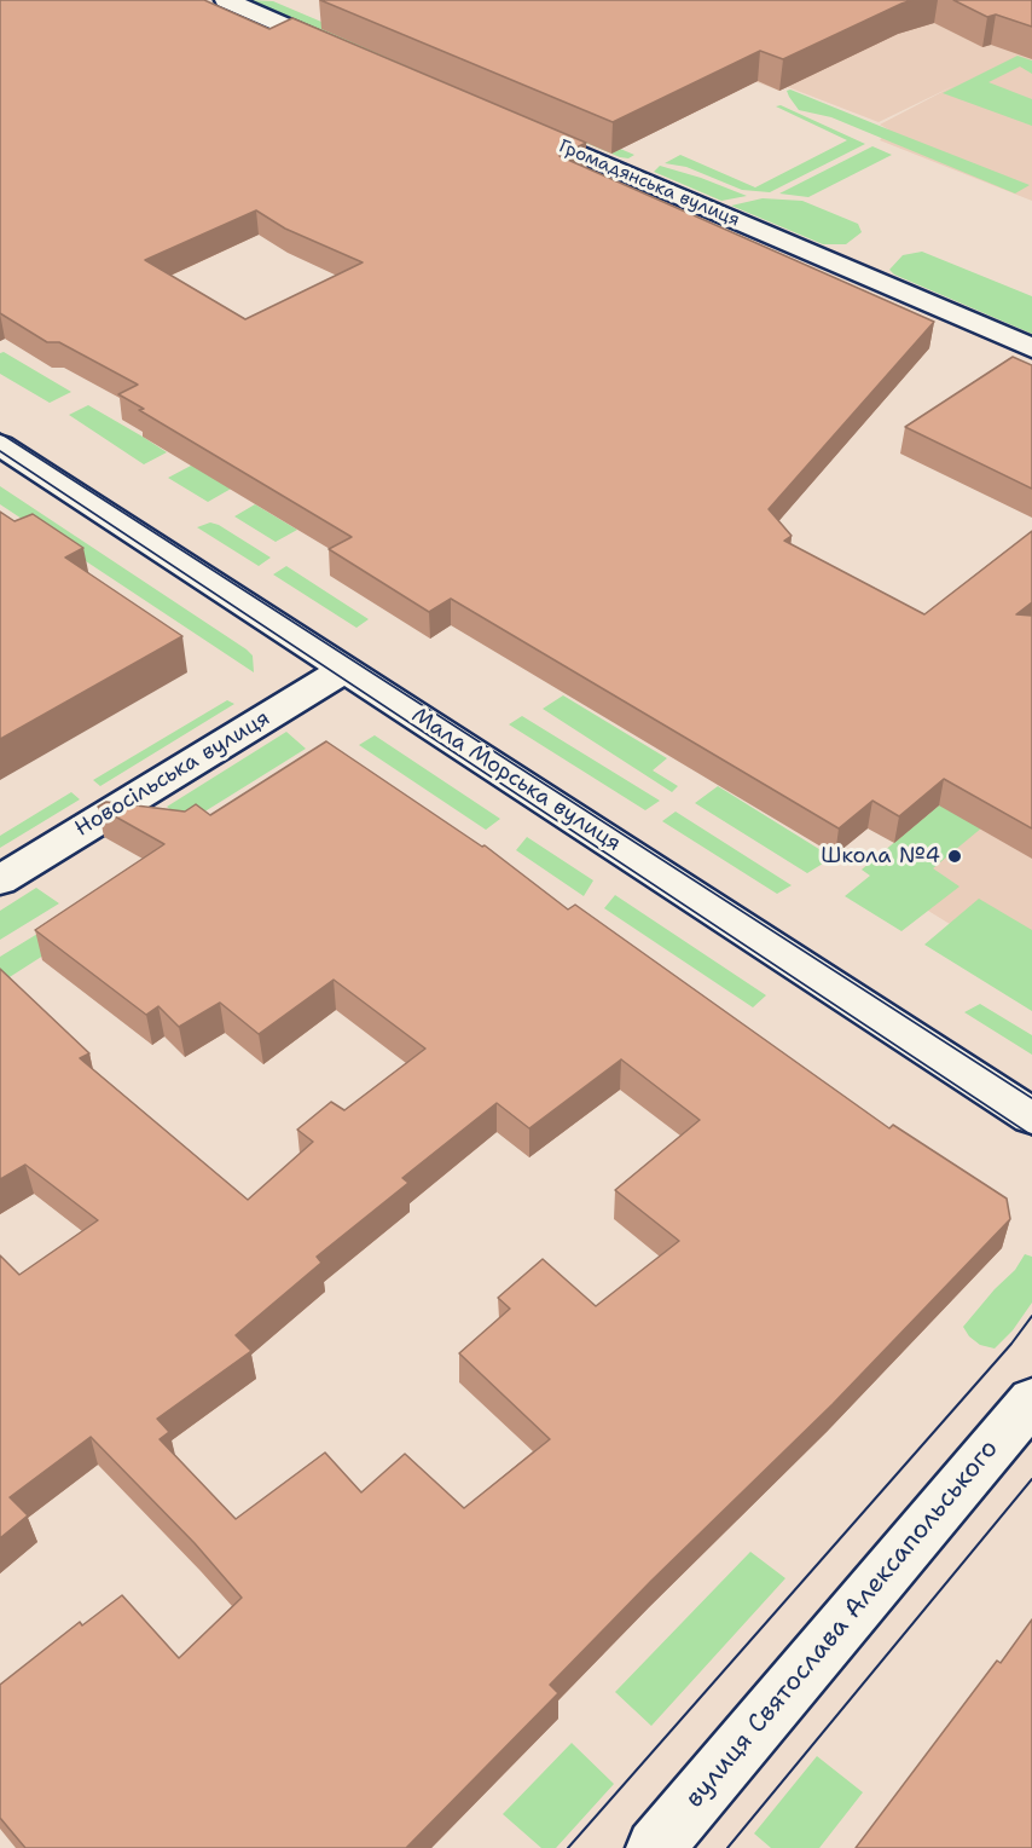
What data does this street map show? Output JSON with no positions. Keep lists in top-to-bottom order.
{
  "streets": {
    "street": [
      "Громадянська вулиця",
      "Новосільська вулиця",
      "Мала Морська вулиця",
      "вулиця Святослава Алексапольського"
    ]
  },
  "crossings": [
    ["Новосільська вулиця", "Мала Морська вулиця"]
  ],
  "places": ["Школа №4"]
}
